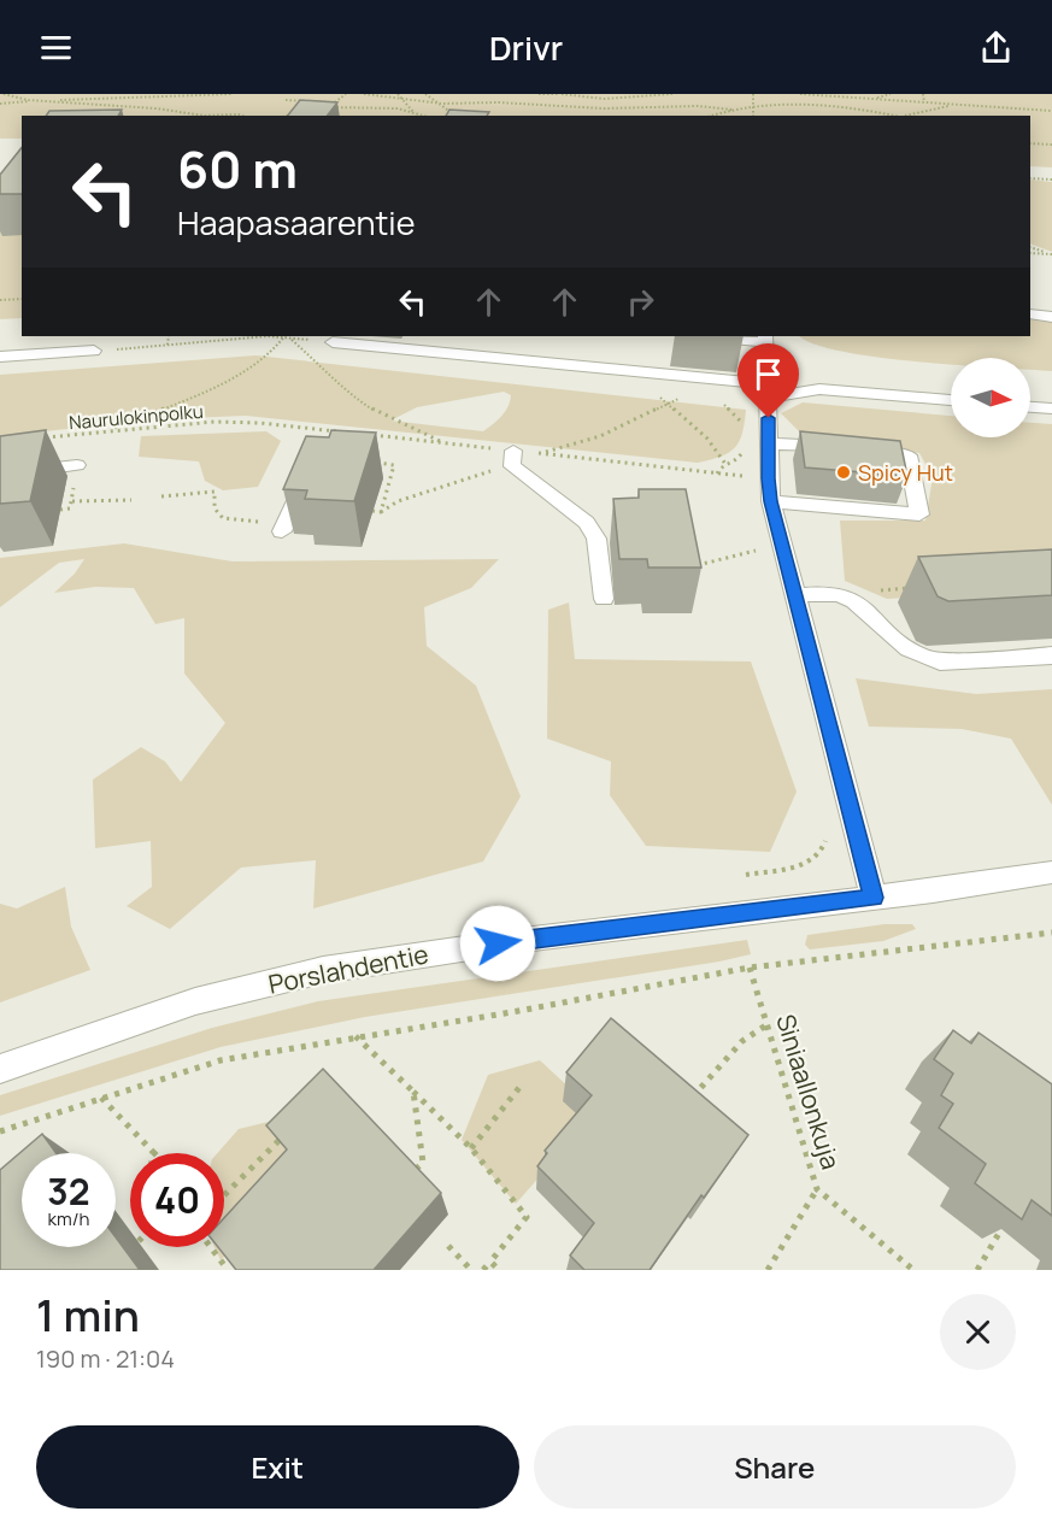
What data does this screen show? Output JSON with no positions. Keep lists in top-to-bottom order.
{
  "streets": {
    "street": ["Porslahdentie"],
    "path": ["Naurulokinpolku", "Siniaallonkuja"]
  },
  "places": ["Spicy Hut"],
  "north": "right",
  "page": {
    "header": "Drivr",
    "turn": ["60 m", "Haapasaarentie"],
    "speed": "32 km/h",
    "limit": "40",
    "heading": ["1 min", "190 m · 21:04"],
    "buttons": ["Exit", "Share"]
  }
}
